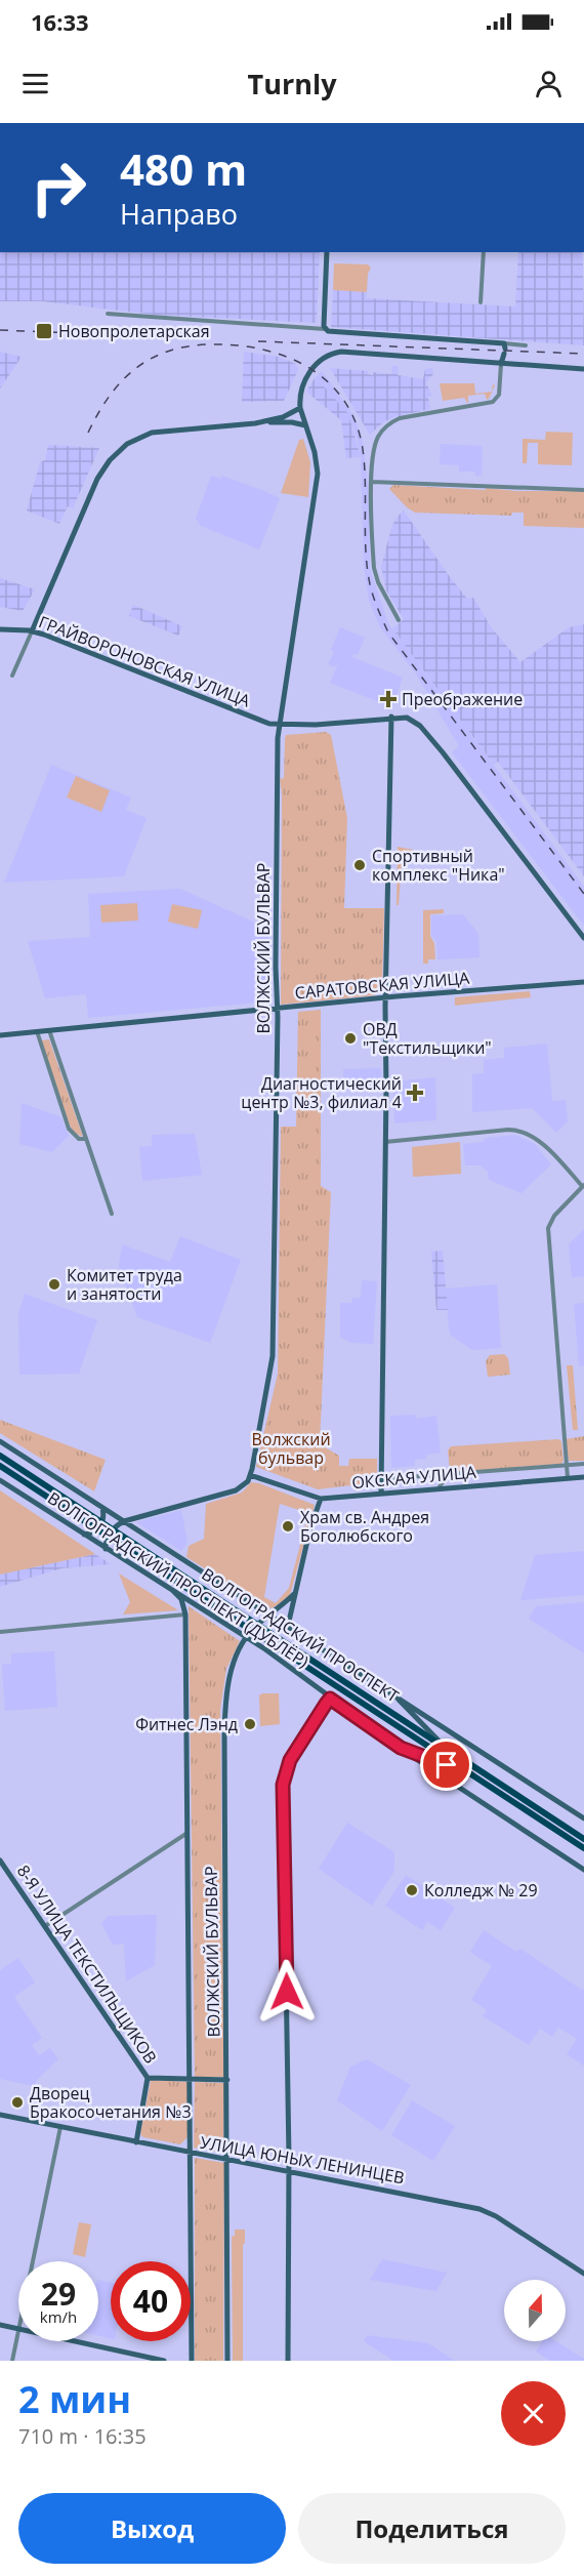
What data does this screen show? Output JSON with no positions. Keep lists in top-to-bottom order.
{
  "streets": {
    "main road": [
      "ГРАЙВОРОНОВСКАЯ УЛИЦА",
      "ВОЛЖСКИЙ БУЛЬВАР",
      "САРАТОВСКАЯ УЛИЦА",
      "ОКСКАЯ УЛИЦА",
      "ВОЛГОГРАДСКИЙ ПРОСПЕКТ (ДУБЛЁР)",
      "ВОЛГОГРАДСКИЙ ПРОСПЕКТ",
      "8-Я УЛИЦА ТЕКСТИЛЬЩИКОВ",
      "УЛИЦА ЮНЫХ ЛЕНИНЦЕВ"
    ]
  },
  "crossings": [
    ["ГРАЙВОРОНОВСКАЯ УЛИЦА", "ВОЛЖСКИЙ БУЛЬВАР"],
    ["ВОЛЖСКИЙ БУЛЬВАР", "САРАТОВСКАЯ УЛИЦА"],
    ["ВОЛЖСКИЙ БУЛЬВАР", "ОКСКАЯ УЛИЦА"],
    ["ВОЛЖСКИЙ БУЛЬВАР", "ВОЛГОГРАДСКИЙ ПРОСПЕКТ (ДУБЛЁР)"],
    ["ВОЛЖСКИЙ БУЛЬВАР", "8-Я УЛИЦА ТЕКСТИЛЬЩИКОВ"],
    ["ВОЛЖСКИЙ БУЛЬВАР", "УЛИЦА ЮНЫХ ЛЕНИНЦЕВ"],
    ["ВОЛГОГРАДСКИЙ ПРОСПЕКТ (ДУБЛЁР)", "ВОЛГОГРАДСКИЙ ПРОСПЕКТ"]
  ],
  "parks": ["Волжский бульвар"],
  "places": {
    "transit": ["Новопролетарская"],
    "health": ["Преображение", "Диагностический центр №3, филиал 4"],
    "other": [
      "Спортивный комплекс \"Ника\"",
      "ОВД \"Текстильщики\"",
      "Комитет труда и занятости",
      "Храм св. Андрея Боголюбского",
      "Фитнес Лэнд",
      "Колледж № 29",
      "Дворец Бракосочетания №3"
    ]
  },
  "north": "top",
  "page": {
    "status": "16:33",
    "header": "Turnly",
    "turn": ["480 m", "Направо"],
    "speed": "29 km/h",
    "limit": "40",
    "heading": ["2 мин", "710 m · 16:35"],
    "buttons": ["Выход", "Поделиться"]
  }
}
